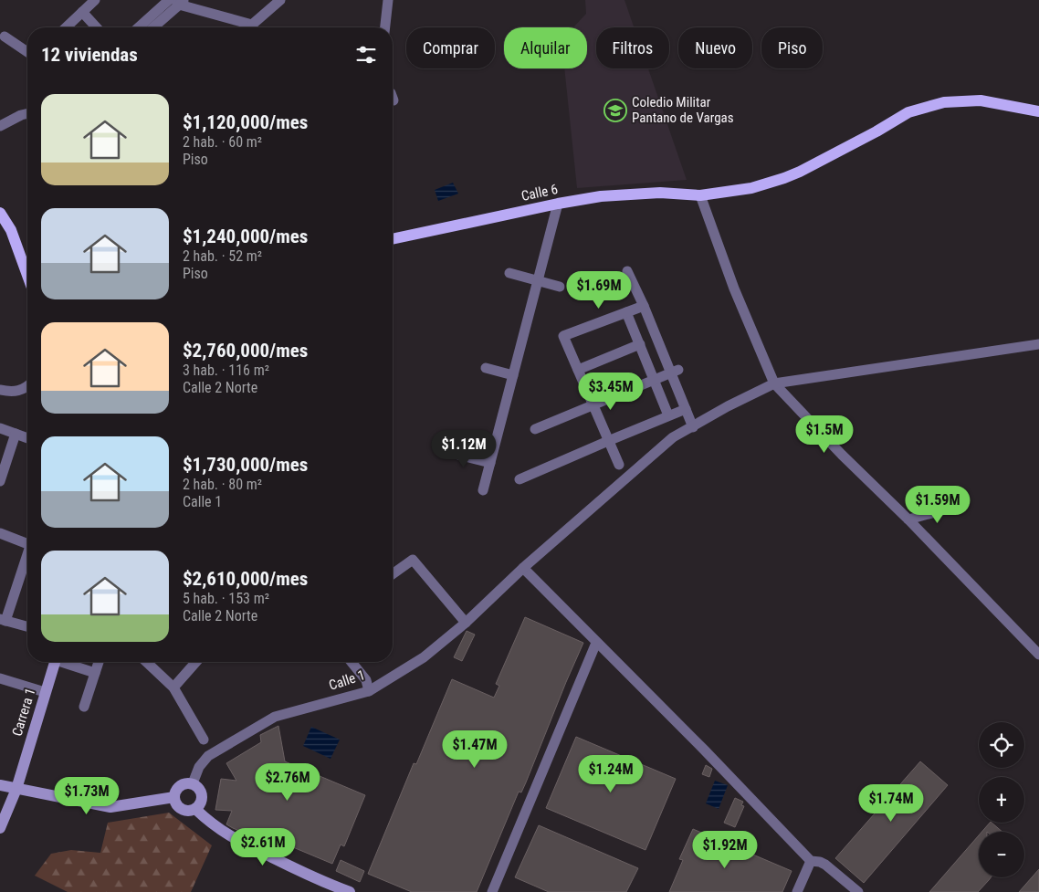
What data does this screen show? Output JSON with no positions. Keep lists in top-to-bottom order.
{
  "streets": {
    "main road": ["Calle 6"],
    "street": ["Calle 1", "Carrera 1"]
  },
  "places": {
    "school or university": ["Coledio Militar Pantano de Vargas"]
  },
  "page": {
    "chip": [
      "Comprar",
      "Alquilar",
      "Filtros",
      "Nuevo",
      "Piso"
    ],
    "heading": "12 viviendas",
    "list": [
      {
        "name": "$1,120,000/mes",
        "note": "2 hab. · 60 m² · Piso"
      },
      {
        "name": "$1,240,000/mes",
        "note": "2 hab. · 52 m² · Piso"
      },
      {
        "name": "$2,760,000/mes",
        "note": "3 hab. · 116 m² · Calle 2 Norte"
      },
      {
        "name": "$1,730,000/mes",
        "note": "2 hab. · 80 m² · Calle 1"
      },
      {
        "name": "$2,610,000/mes",
        "note": "5 hab. · 153 m² · Calle 2 Norte"
      }
    ],
    "price": [
      "$1.69M",
      "$3.45M",
      "$1.5M",
      "$1.12M",
      "$1.59M",
      "$1.47M",
      "$1.24M",
      "$2.76M",
      "$1.73M",
      "$1.74M",
      "$2.61M",
      "$1.92M"
    ],
    "map_buttons": ["+", "−"]
  }
}
